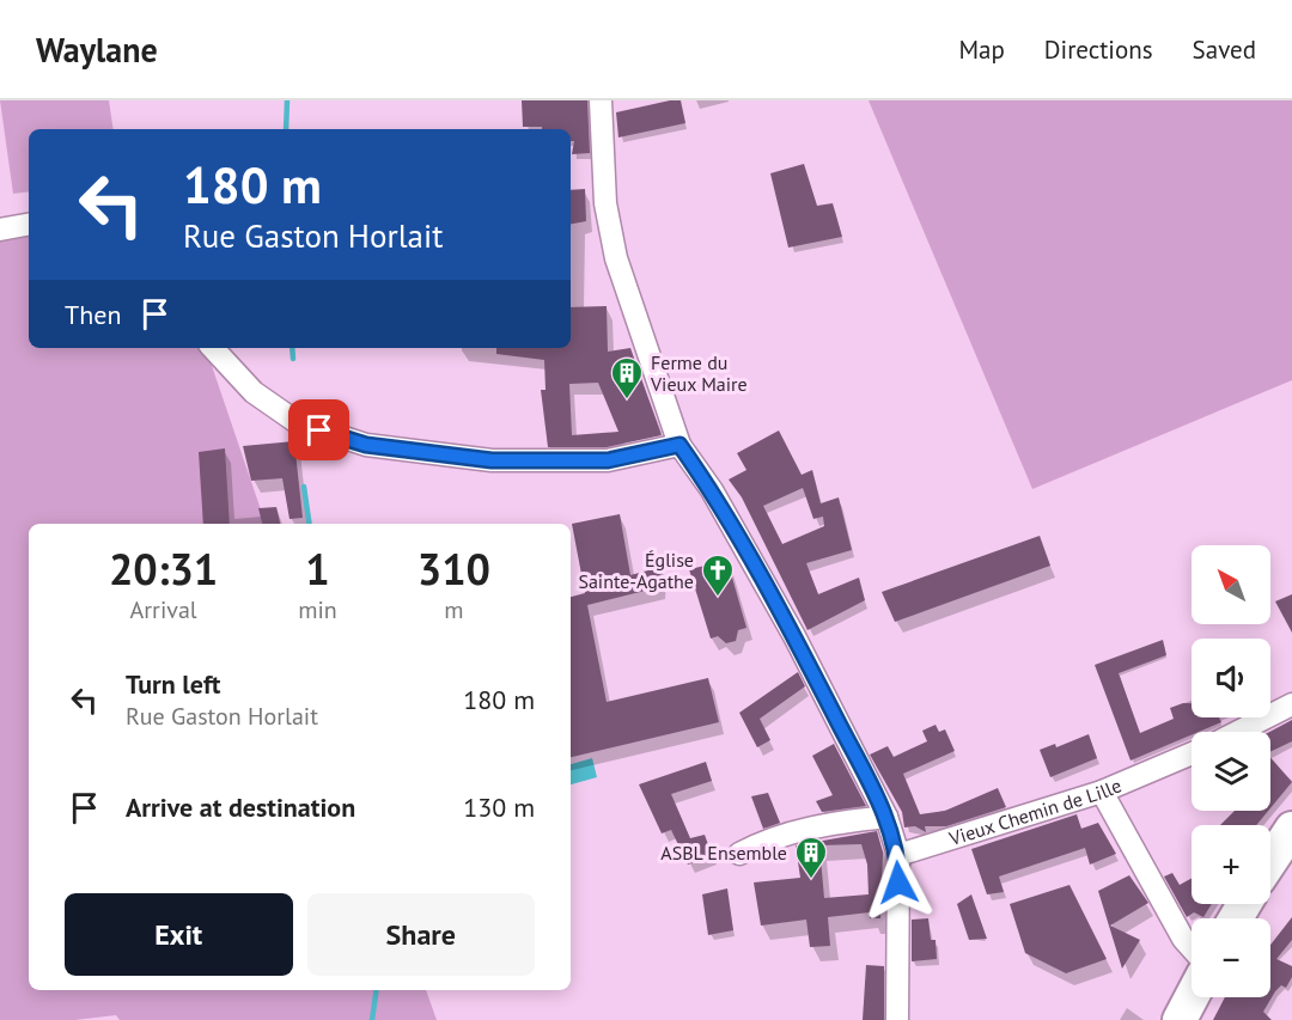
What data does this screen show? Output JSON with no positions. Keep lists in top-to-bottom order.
{
  "streets": {
    "street": ["Vieux Chemin de Lille"]
  },
  "places": {
    "building": ["Ferme du Vieux Maire", "ASBL Ensemble"],
    "church": ["Église Sainte-Agathe"]
  },
  "north": "top left",
  "page": {
    "header": "Waylane",
    "nav": ["Map", "Directions", "Saved"],
    "turn": ["180 m", "Rue Gaston Horlait"],
    "then": "Then",
    "eta": [
      "20:31",
      "Arrival",
      "1",
      "min",
      "310",
      "m"
    ],
    "map_buttons": ["+", "−"],
    "list": [
      {
        "name": "Turn left",
        "note": "Rue Gaston Horlait",
        "value": "180 m"
      },
      {
        "name": "Arrive at destination",
        "value": "130 m"
      }
    ],
    "buttons": ["Exit", "Share"]
  }
}
